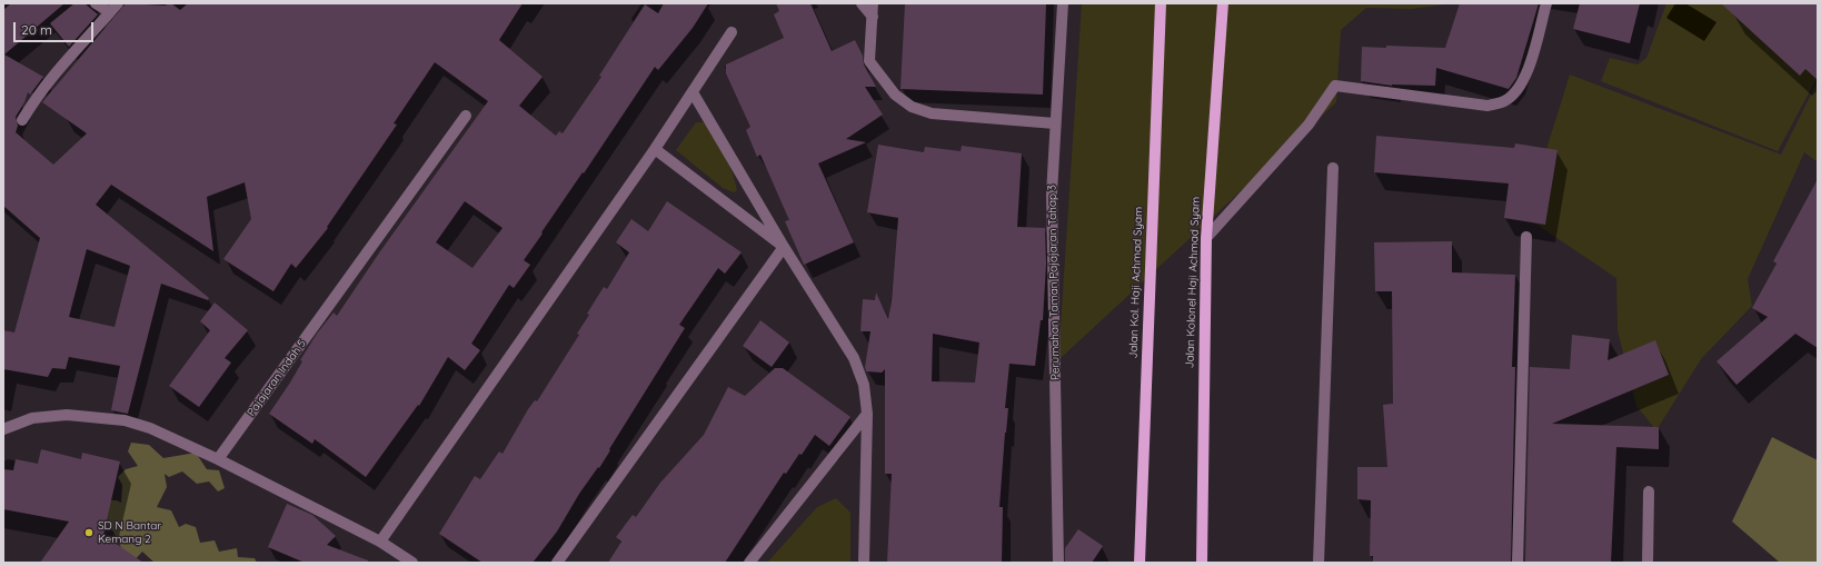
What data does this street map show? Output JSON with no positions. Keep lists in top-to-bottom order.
{
  "streets": {
    "main road": ["Jalan Kol. Haji Achmad Syam", "Jalan Kolonel Haji Achmad Syam"],
    "street": ["Perumahan Taman Pajajaran Tahap 3", "Pajajaran Indah 5"]
  },
  "places": ["SD N Bantar Kemang 2"],
  "scale_bar": "20 m"
}
